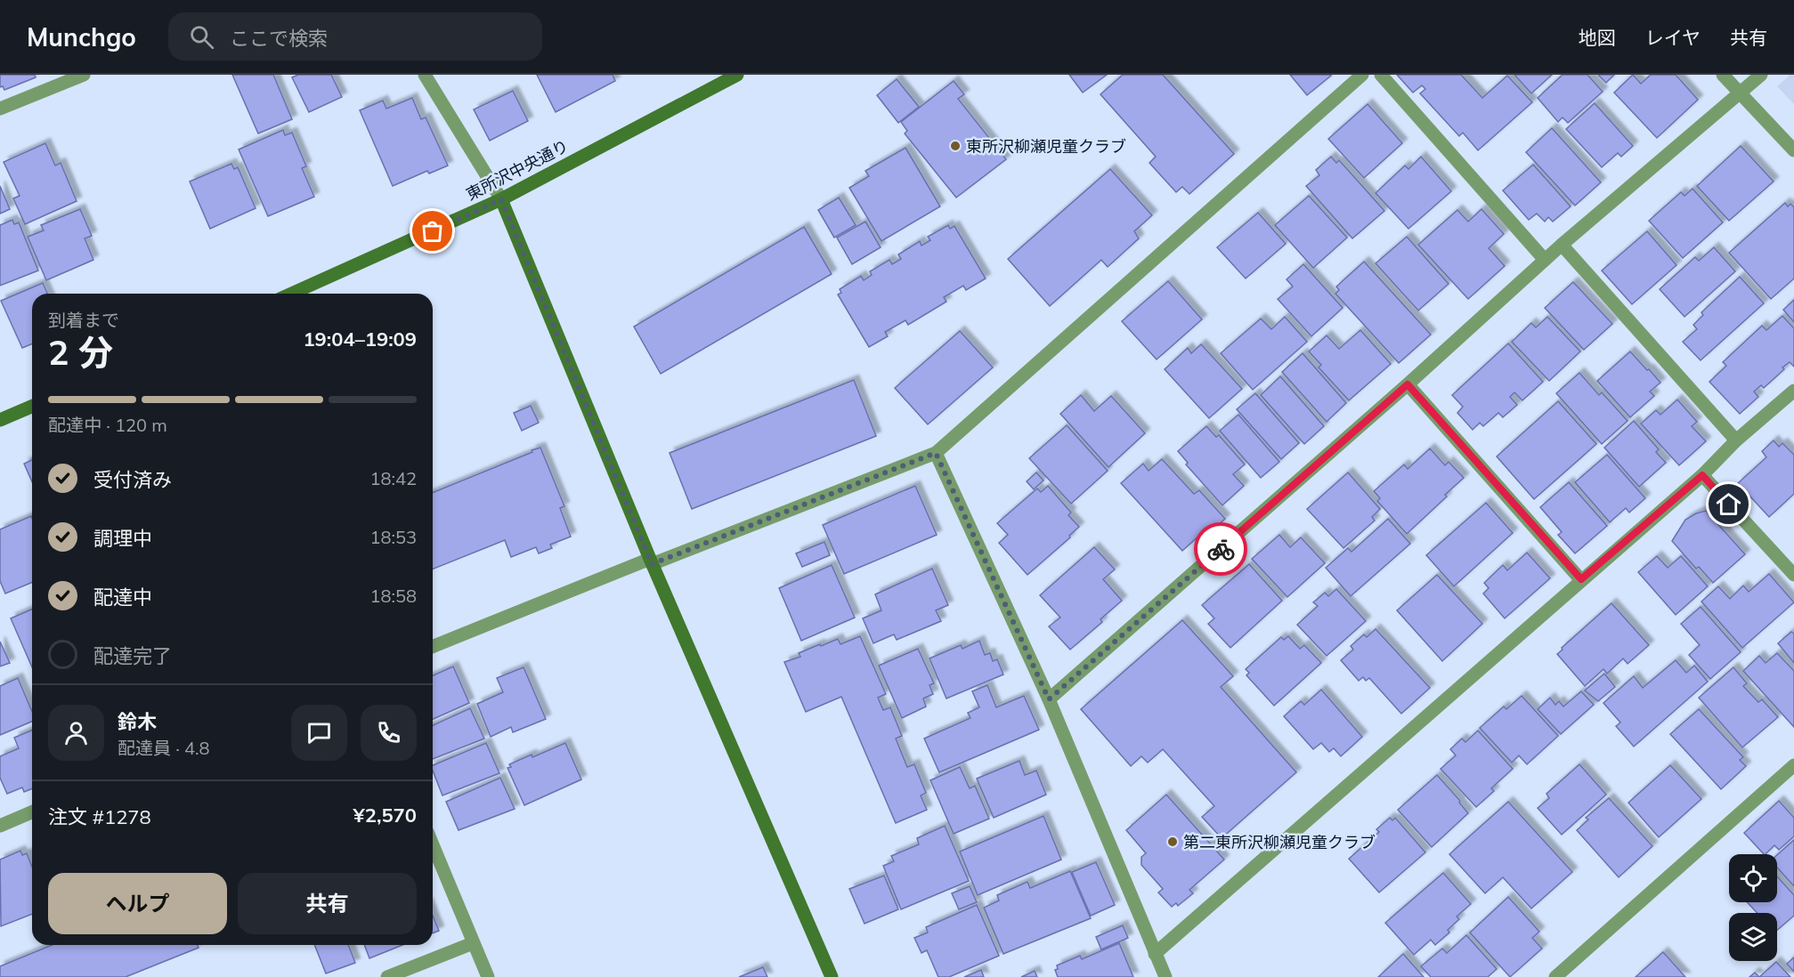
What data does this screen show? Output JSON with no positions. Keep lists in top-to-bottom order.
{
  "streets": {
    "street": ["東所沢中央通り"]
  },
  "places": ["東所沢柳瀬児童クラブ", "第二東所沢柳瀬児童クラブ"],
  "page": {
    "header": "Munchgo",
    "search": "ここで検索",
    "nav": ["地図", "レイヤ", "共有"],
    "heading": ["2 分", "到着まで", "19:04–19:09"],
    "panel": [
      "鈴木",
      "配達員 · 4.8",
      "注文 #1278",
      "¥2,570"
    ],
    "bar": "配達中 · 120 m",
    "list": [
      ["受付済み", "18:42"],
      ["調理中", "18:53"],
      ["配達中", "18:58"],
      "配達完了"
    ],
    "buttons": ["ヘルプ", "共有"]
  }
}
